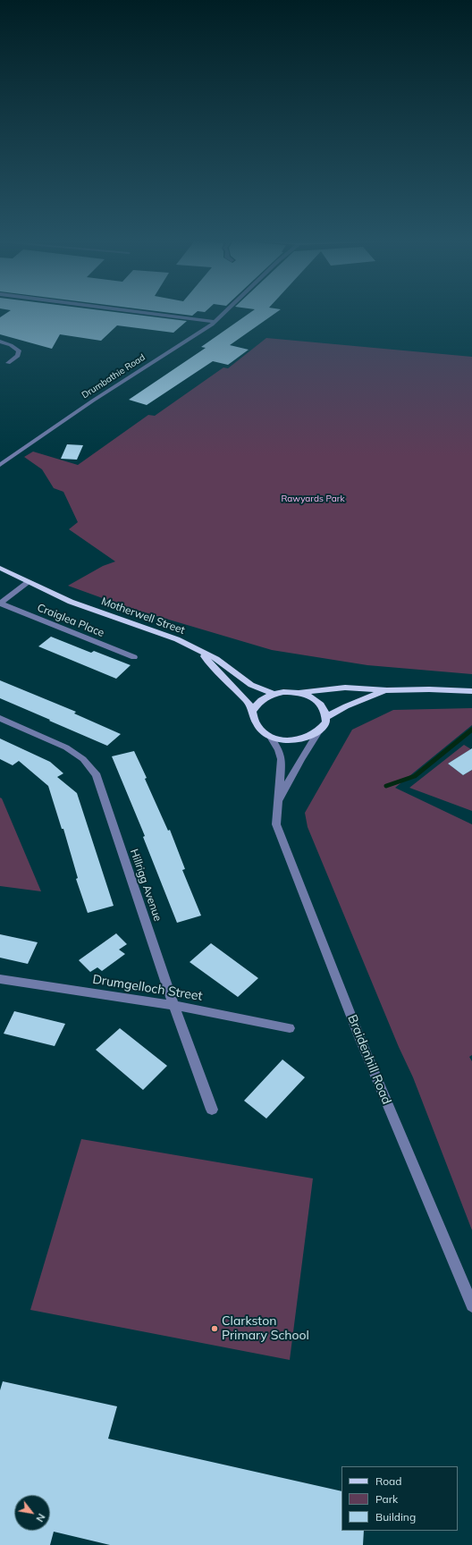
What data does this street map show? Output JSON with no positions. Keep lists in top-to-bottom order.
{
  "streets": {
    "main road": ["Motherwell Street"],
    "street": [
      "Drumbathie Road",
      "Craiglea Place",
      "Hillrigg Avenue",
      "Drumgelloch Street",
      "Braidenhill Road"
    ]
  },
  "crossings": [
    ["Motherwell Street", "Braidenhill Road"],
    ["Hillrigg Avenue", "Drumgelloch Street"]
  ],
  "parks": ["Rawyards Park"],
  "places": ["Clarkston Primary School"],
  "legend": ["Road", "Park", "Building"],
  "north": "bottom right"
}
